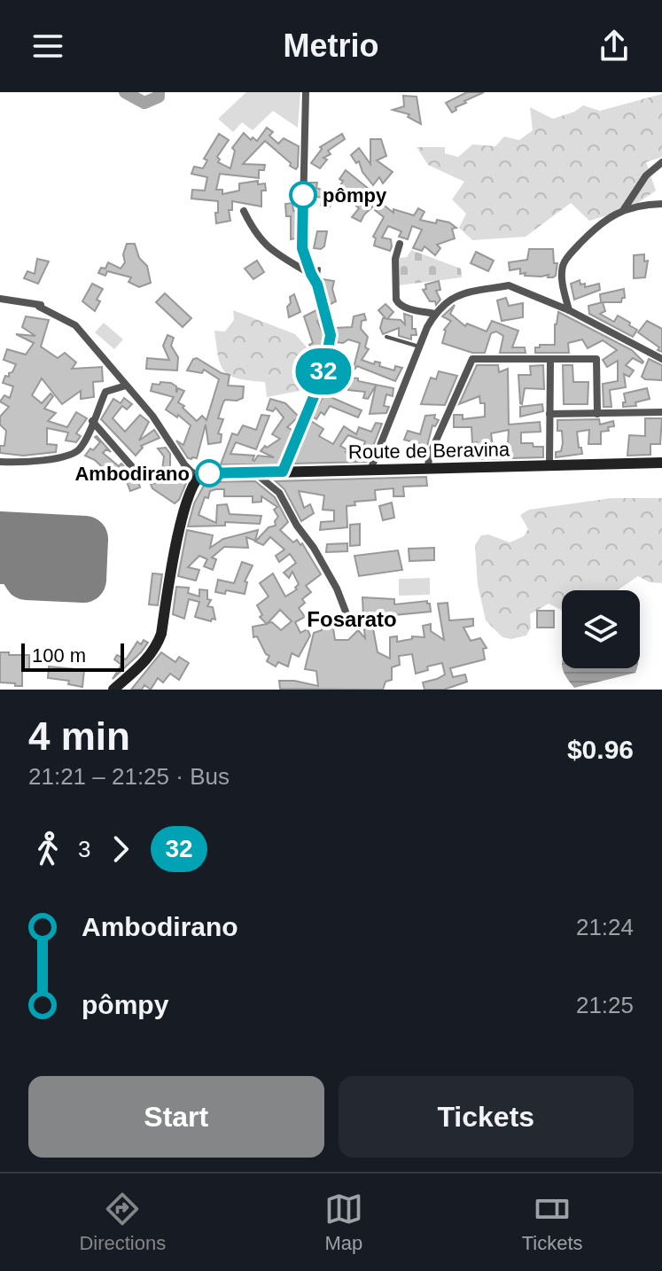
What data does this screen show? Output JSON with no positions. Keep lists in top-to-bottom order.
{
  "streets": {
    "street": ["Route de Beravina"]
  },
  "districts": ["Fosarato"],
  "places": ["pômpy", "Ambodirano"],
  "lines": ["bus line 32"],
  "scale_bar": "100 m",
  "page": {
    "header": "Metrio",
    "on_map": "32",
    "scale": "100 m",
    "heading": ["4 min", "21:21 – 21:25 · Bus", "$0.96"],
    "legs": ["3", "32"],
    "list": [
      {
        "name": "Ambodirano",
        "value": "21:24"
      },
      {
        "name": "pômpy",
        "value": "21:25"
      }
    ],
    "buttons": ["Start", "Tickets"],
    "tabs": ["Directions", "Map", "Tickets"]
  }
}
